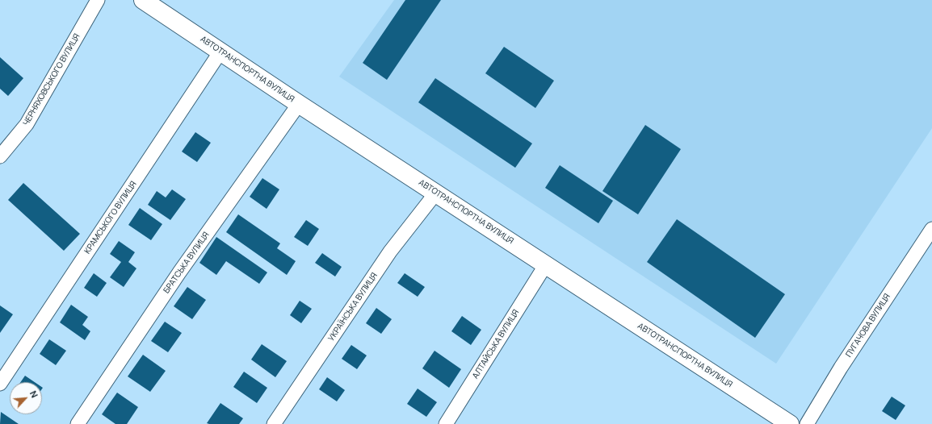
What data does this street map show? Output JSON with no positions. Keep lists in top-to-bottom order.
{
  "streets": {
    "main road": ["АВТОТРАНСПОРТНА ВУЛИЦЯ"],
    "street": [
      "ЧЕРНЯХОВСЬКОГО ВУЛИЦЯ",
      "КРАМСЬКОГО ВУЛИЦЯ",
      "БРАТСЬКА ВУЛИЦЯ",
      "УКРАЇНСЬКА ВУЛИЦЯ",
      "ПУГАЧОВА ВУЛИЦЯ",
      "АЛТАЙСЬКА ВУЛИЦЯ"
    ]
  },
  "crossings": [
    ["АВТОТРАНСПОРТНА ВУЛИЦЯ", "КРАМСЬКОГО ВУЛИЦЯ"],
    ["АВТОТРАНСПОРТНА ВУЛИЦЯ", "БРАТСЬКА ВУЛИЦЯ"],
    ["АВТОТРАНСПОРТНА ВУЛИЦЯ", "УКРАЇНСЬКА ВУЛИЦЯ"],
    ["АВТОТРАНСПОРТНА ВУЛИЦЯ", "АЛТАЙСЬКА ВУЛИЦЯ"]
  ],
  "north": "top right"
}
